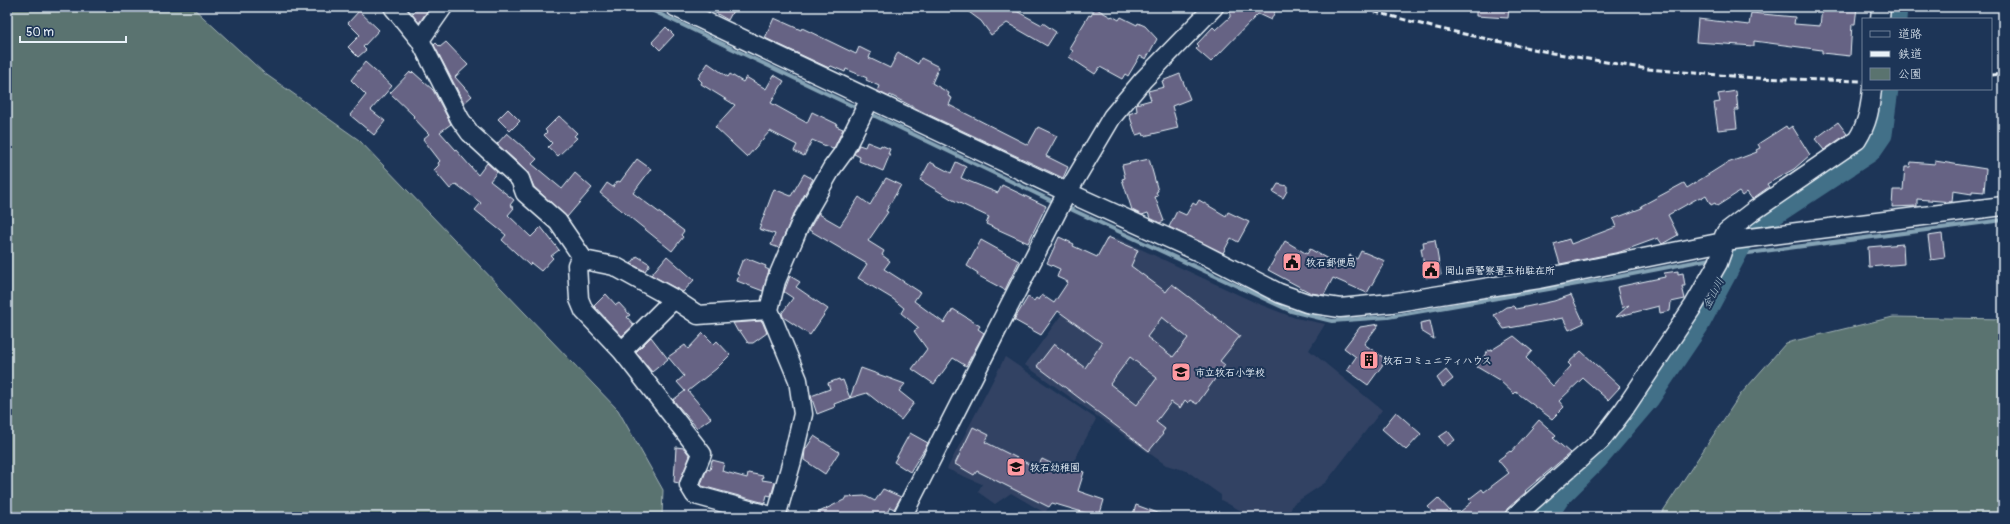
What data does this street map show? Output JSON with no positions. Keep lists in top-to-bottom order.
{
  "water": ["金山川"],
  "places": {
    "public building": ["牧石郵便局", "岡山西警察署玉柏駐在所"],
    "building": ["牧石コミュニティハウス"],
    "school or university": ["市立牧石小学校", "牧石幼稚園"]
  },
  "legend": ["道路", "鉄道", "公園"],
  "scale_bar": "50 m"
}
